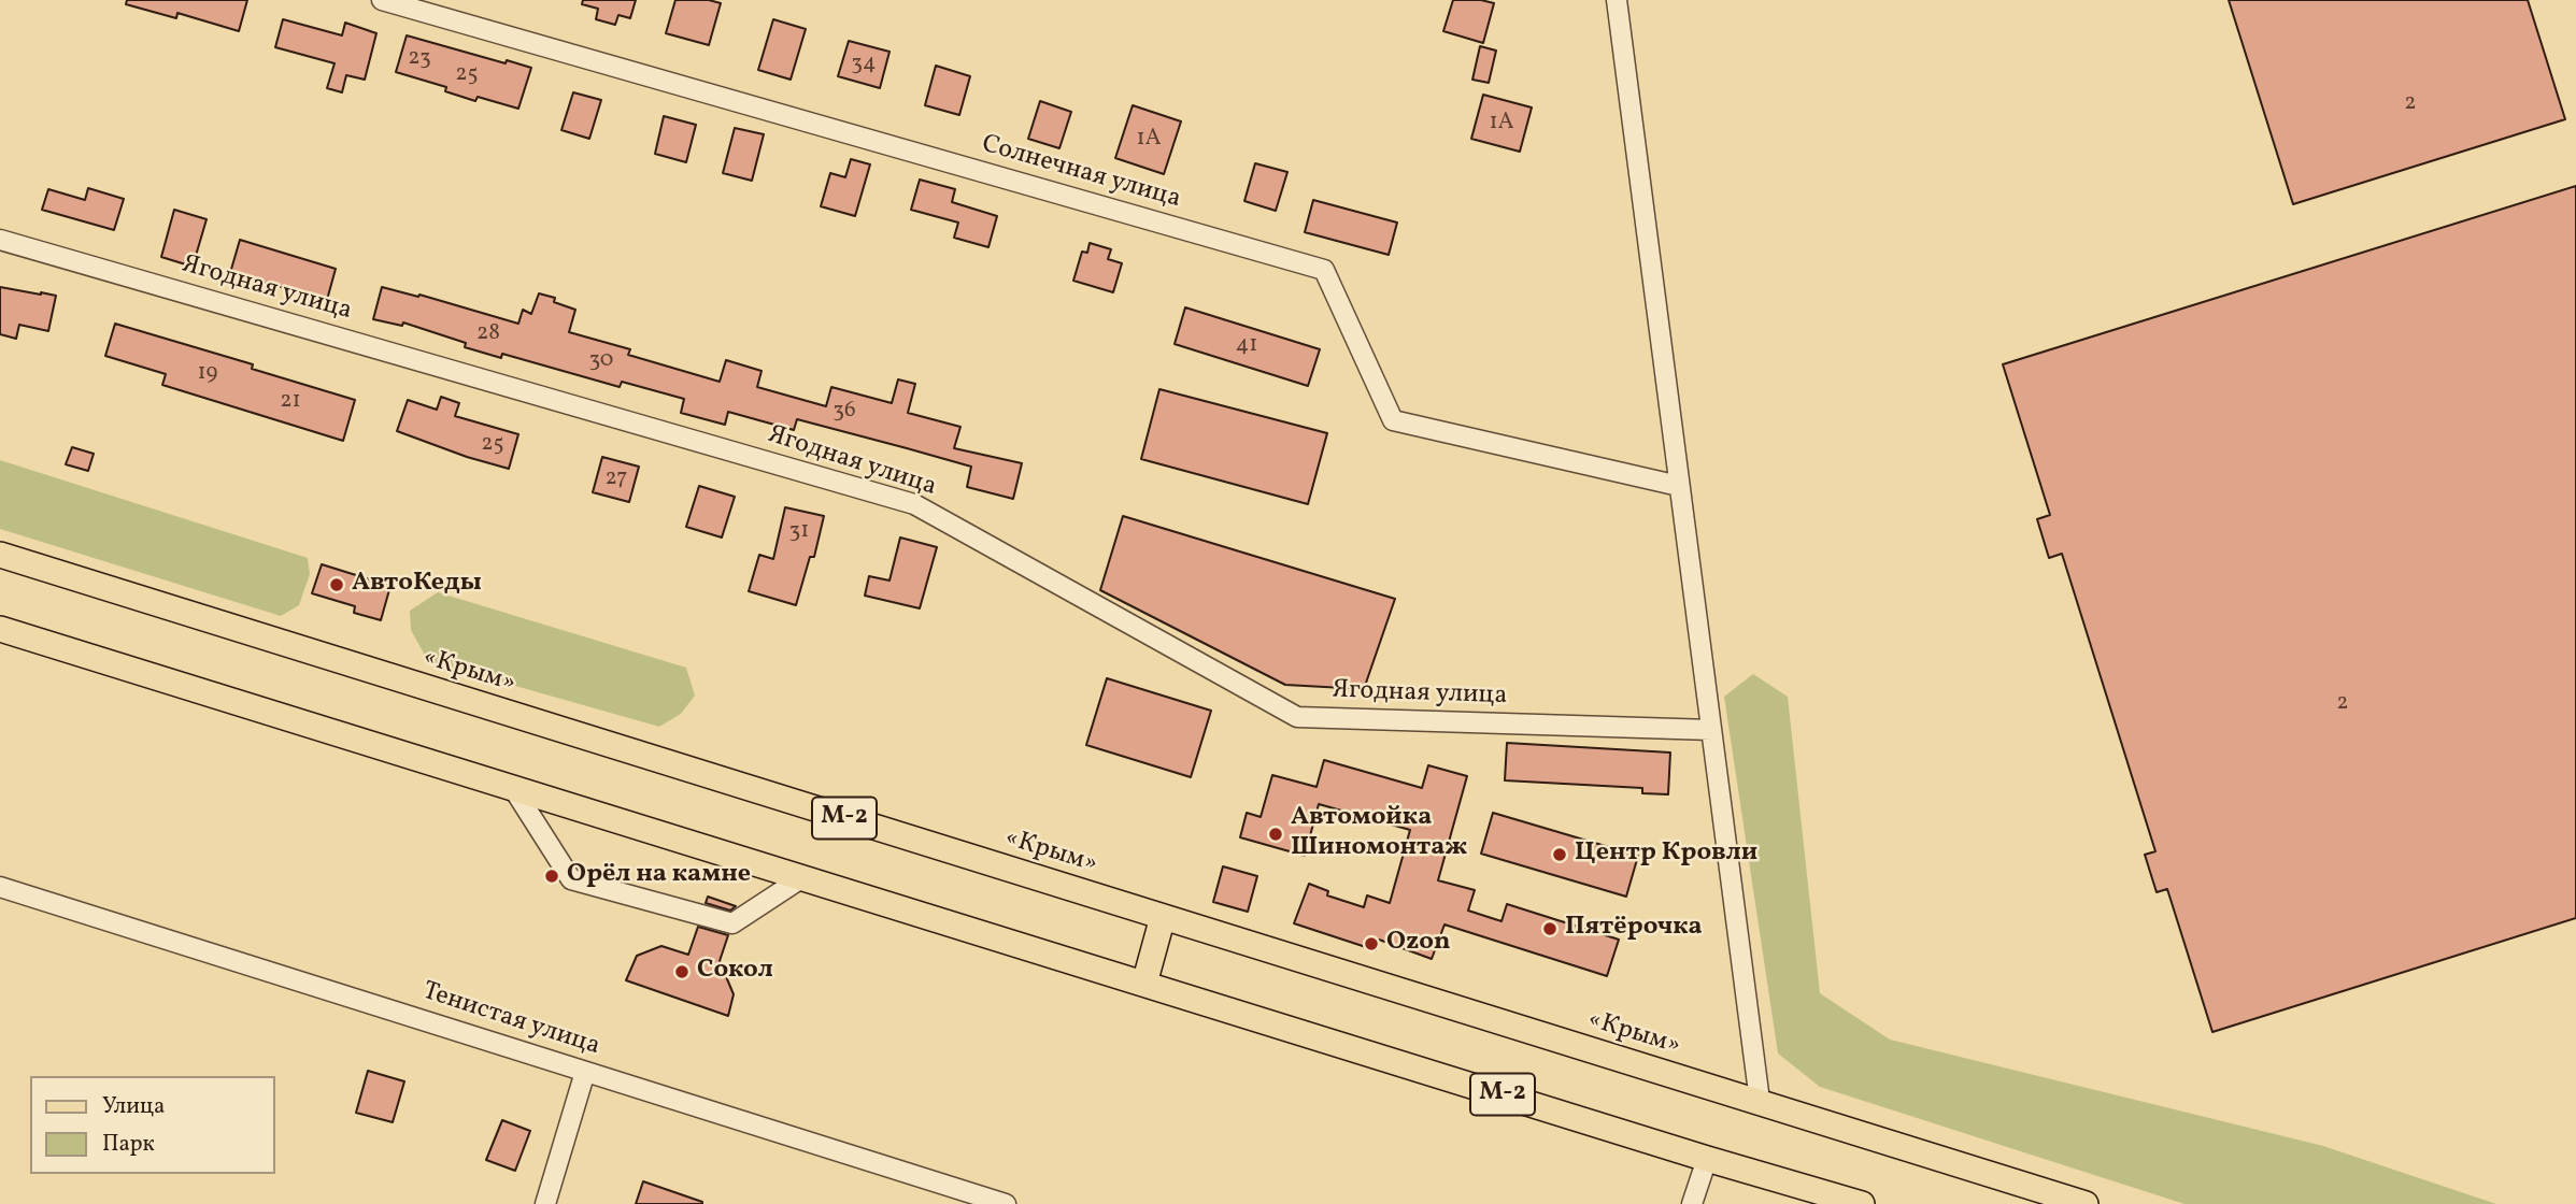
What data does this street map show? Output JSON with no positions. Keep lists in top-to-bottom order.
{
  "streets": {
    "main road": ["«Крым»", "М-2"],
    "street": ["Солнечная улица", "Ягодная улица", "Тенистая улица"]
  },
  "places": [
    "АвтоКеды",
    "Автомойка Шиномонтаж",
    "Центр Кровли",
    "Орёл на камне",
    "Пятёрочка",
    "Ozon",
    "Сокол"
  ],
  "house_numbers": [
    "23",
    "34",
    "25",
    "2",
    "1А",
    "1А",
    "28",
    "41",
    "30",
    "19",
    "21",
    "36",
    "25",
    "27",
    "31",
    "2"
  ],
  "legend": ["Улица", "Парк"]
}
